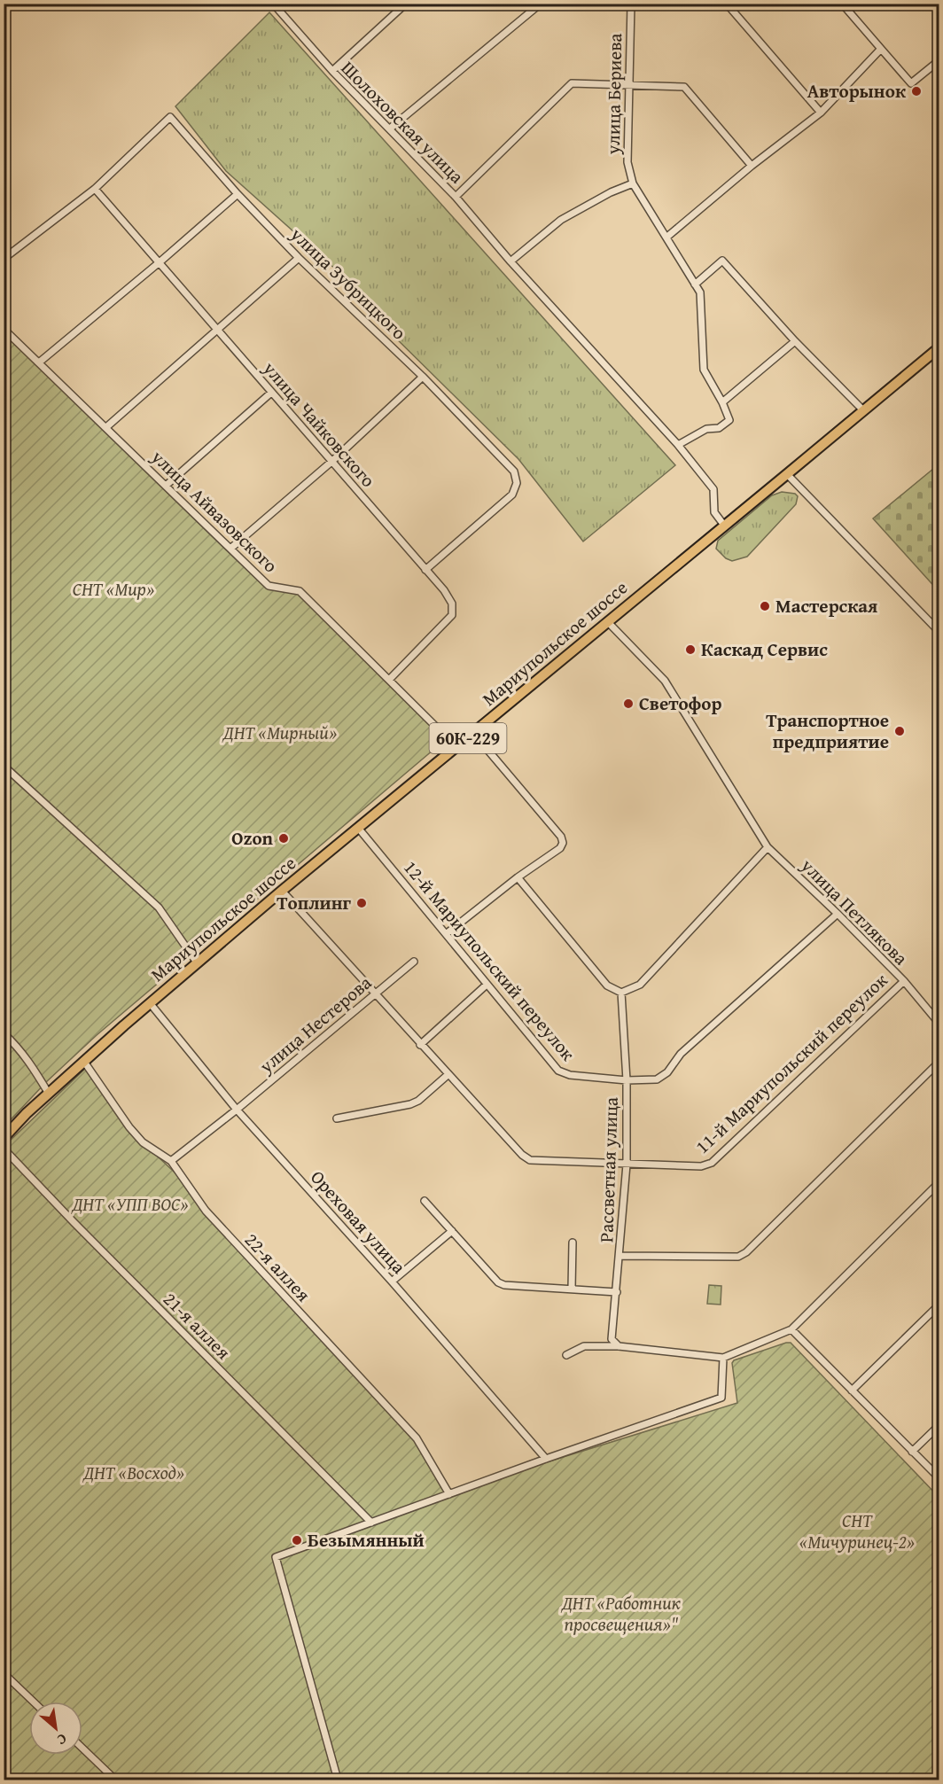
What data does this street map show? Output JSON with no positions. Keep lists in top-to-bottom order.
{
  "streets": {
    "main road": ["Мариупольское шоссе", "60К-229"],
    "street": [
      "улица Бериева",
      "Шолоховская улица",
      "улица Зубрицкого",
      "улица Чайковского",
      "улица Айвазовского",
      "улица Петлякова",
      "12-й Мариупольский переулок",
      "улица Нестерова",
      "11-й Мариупольский переулок",
      "Рассветная улица",
      "Ореховая улица",
      "22-я аллея",
      "21-я аллея"
    ]
  },
  "crossings": [
    ["Шолоховская улица", "Мариупольское шоссе"],
    ["улица Зубрицкого", "улица Чайковского"],
    ["улица Чайковского", "улица Айвазовского"],
    ["улица Айвазовского", "Мариупольское шоссе"],
    ["Мариупольское шоссе", "улица Петлякова"],
    ["Мариупольское шоссе", "12-й Мариупольский переулок"],
    ["Мариупольское шоссе", "11-й Мариупольский переулок"],
    ["Мариупольское шоссе", "Ореховая улица"],
    ["Мариупольское шоссе", "22-я аллея"],
    ["улица Петлякова", "12-й Мариупольский переулок"],
    ["улица Петлякова", "11-й Мариупольский переулок"],
    ["12-й Мариупольский переулок", "Рассветная улица"],
    ["улица Нестерова", "11-й Мариупольский переулок"],
    ["улица Нестерова", "Ореховая улица"],
    ["улица Нестерова", "22-я аллея"],
    ["11-й Мариупольский переулок", "Рассветная улица"]
  ],
  "parks": [
    "СНТ «Мир»",
    "ДНТ «Мирный»",
    "ДНТ «УПП ВОС»",
    "ДНТ «Восход»",
    "СНТ «Мичуринец-2»",
    "ДНТ «Работник просвещения»\""
  ],
  "places": [
    "Авторынок",
    "Мастерская",
    "Каскад Сервис",
    "Светофор",
    "Транспортное предприятие",
    "Ozon",
    "Топлинг",
    "Безымянный"
  ],
  "north": "bottom right"
}
